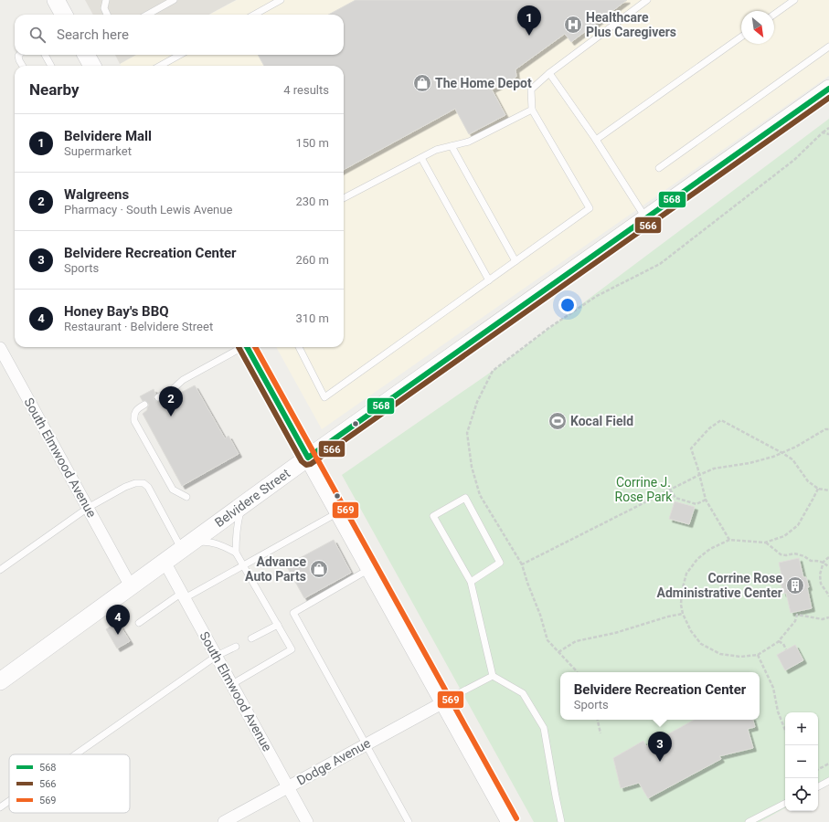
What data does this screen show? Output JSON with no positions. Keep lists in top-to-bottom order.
{
  "streets": {
    "main road": ["Belvidere Street"],
    "street": ["South Elmwood Avenue", "Dodge Avenue"]
  },
  "crossings": [
    ["South Elmwood Avenue", "Belvidere Street"],
    ["South Elmwood Avenue", "Dodge Avenue"]
  ],
  "parks": ["Corrine J. Rose Park"],
  "places": {
    "hospital": ["Healthcare Plus Caregivers"],
    "shop": ["The Home Depot", "Advance Auto Parts"],
    "sports": ["Kocal Field"],
    "building": ["Corrine Rose Administrative Center"]
  },
  "lines": ["transit line 568", "transit line 566", "transit line 569"],
  "legend": ["568", "566", "569"],
  "north": "bottom right",
  "page": {
    "pins": [
      "1",
      "2",
      "4",
      "3"
    ],
    "search": "Search here",
    "heading": ["Nearby", "4 results"],
    "list": [
      {
        "mark": "1",
        "name": "Belvidere Mall",
        "note": "Supermarket",
        "value": "150 m"
      },
      {
        "mark": "2",
        "name": "Walgreens",
        "note": "Pharmacy · South Lewis Avenue",
        "value": "230 m"
      },
      {
        "mark": "3",
        "name": "Belvidere Recreation Center",
        "note": "Sports",
        "value": "260 m"
      },
      {
        "mark": "4",
        "name": "Honey Bay's BBQ",
        "note": "Restaurant · Belvidere Street",
        "value": "310 m"
      }
    ],
    "popup": ["Belvidere Recreation Center", "Sports"],
    "map_buttons": ["+", "−"]
  }
}
